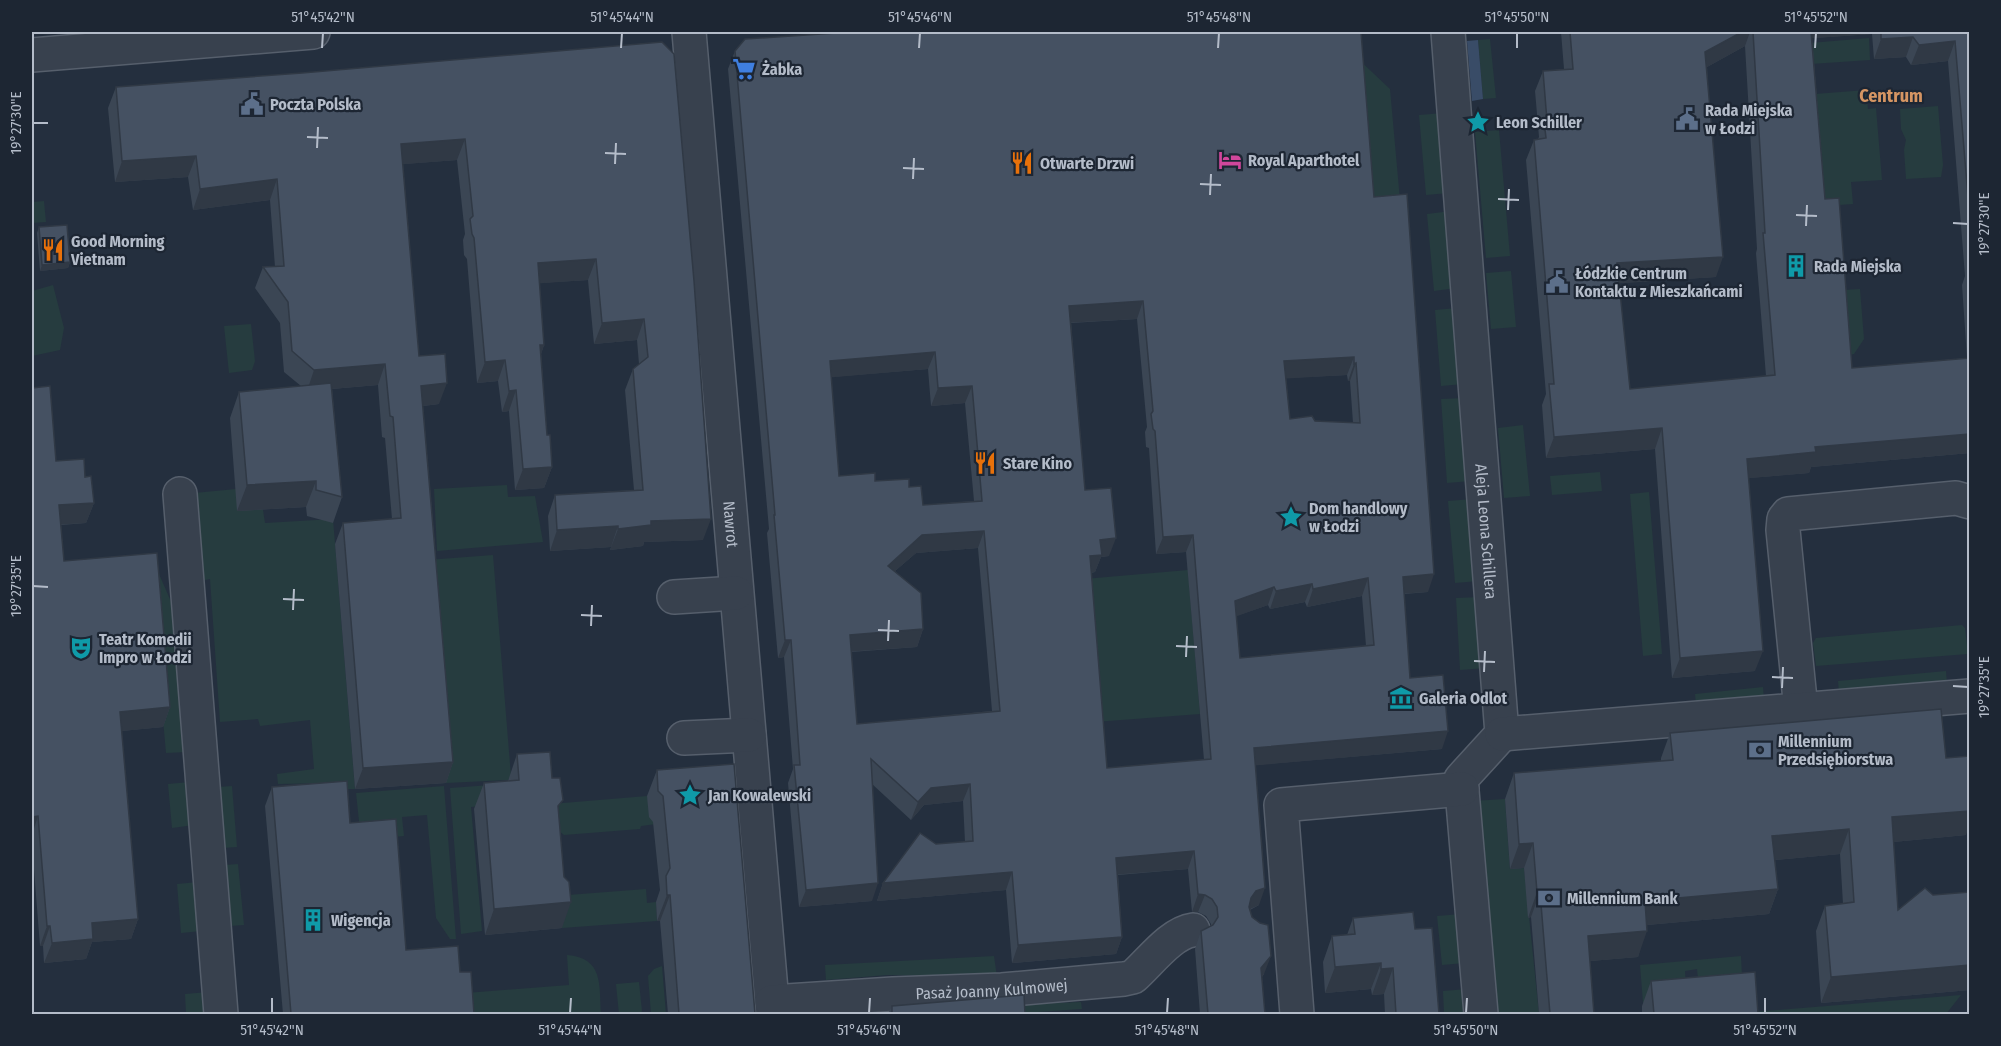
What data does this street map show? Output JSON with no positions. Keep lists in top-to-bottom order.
{
  "streets": {
    "street": ["Nawrot", "Aleja Leona Schillera", "Pasaż Joanny Kulmowej"]
  },
  "crossings": [
    ["Nawrot", "Pasaż Joanny Kulmowej"]
  ],
  "districts": ["Centrum"],
  "places": {
    "supermarket": ["Żabka"],
    "public building": ["Poczta Polska", "Rada Miejska w Łodzi", "Łódzkie Centrum Kontaktu z Mieszkańcami"],
    "place": ["Leon Schiller", "Dom handlowy w Łodzi", "Jan Kowalewski"],
    "hotel": ["Royal Aparthotel"],
    "restaurant": ["Otwarte Drzwi", "Good Morning Vietnam", "Stare Kino"],
    "building": ["Rada Miejska", "Wigencja"],
    "theatre": ["Teatr Komedii Impro w Łodzi"],
    "museum": ["Galeria Odlot"],
    "bank": ["Millennium Przedsiębiorstwa", "Millennium Bank"]
  },
  "coordinates": [
    "51°45'42\"N",
    "51°45'44\"N",
    "51°45'46\"N",
    "51°45'48\"N",
    "51°45'50\"N",
    "51°45'52\"N",
    "19°27'30\"E",
    "19°27'35\"E"
  ]
}
